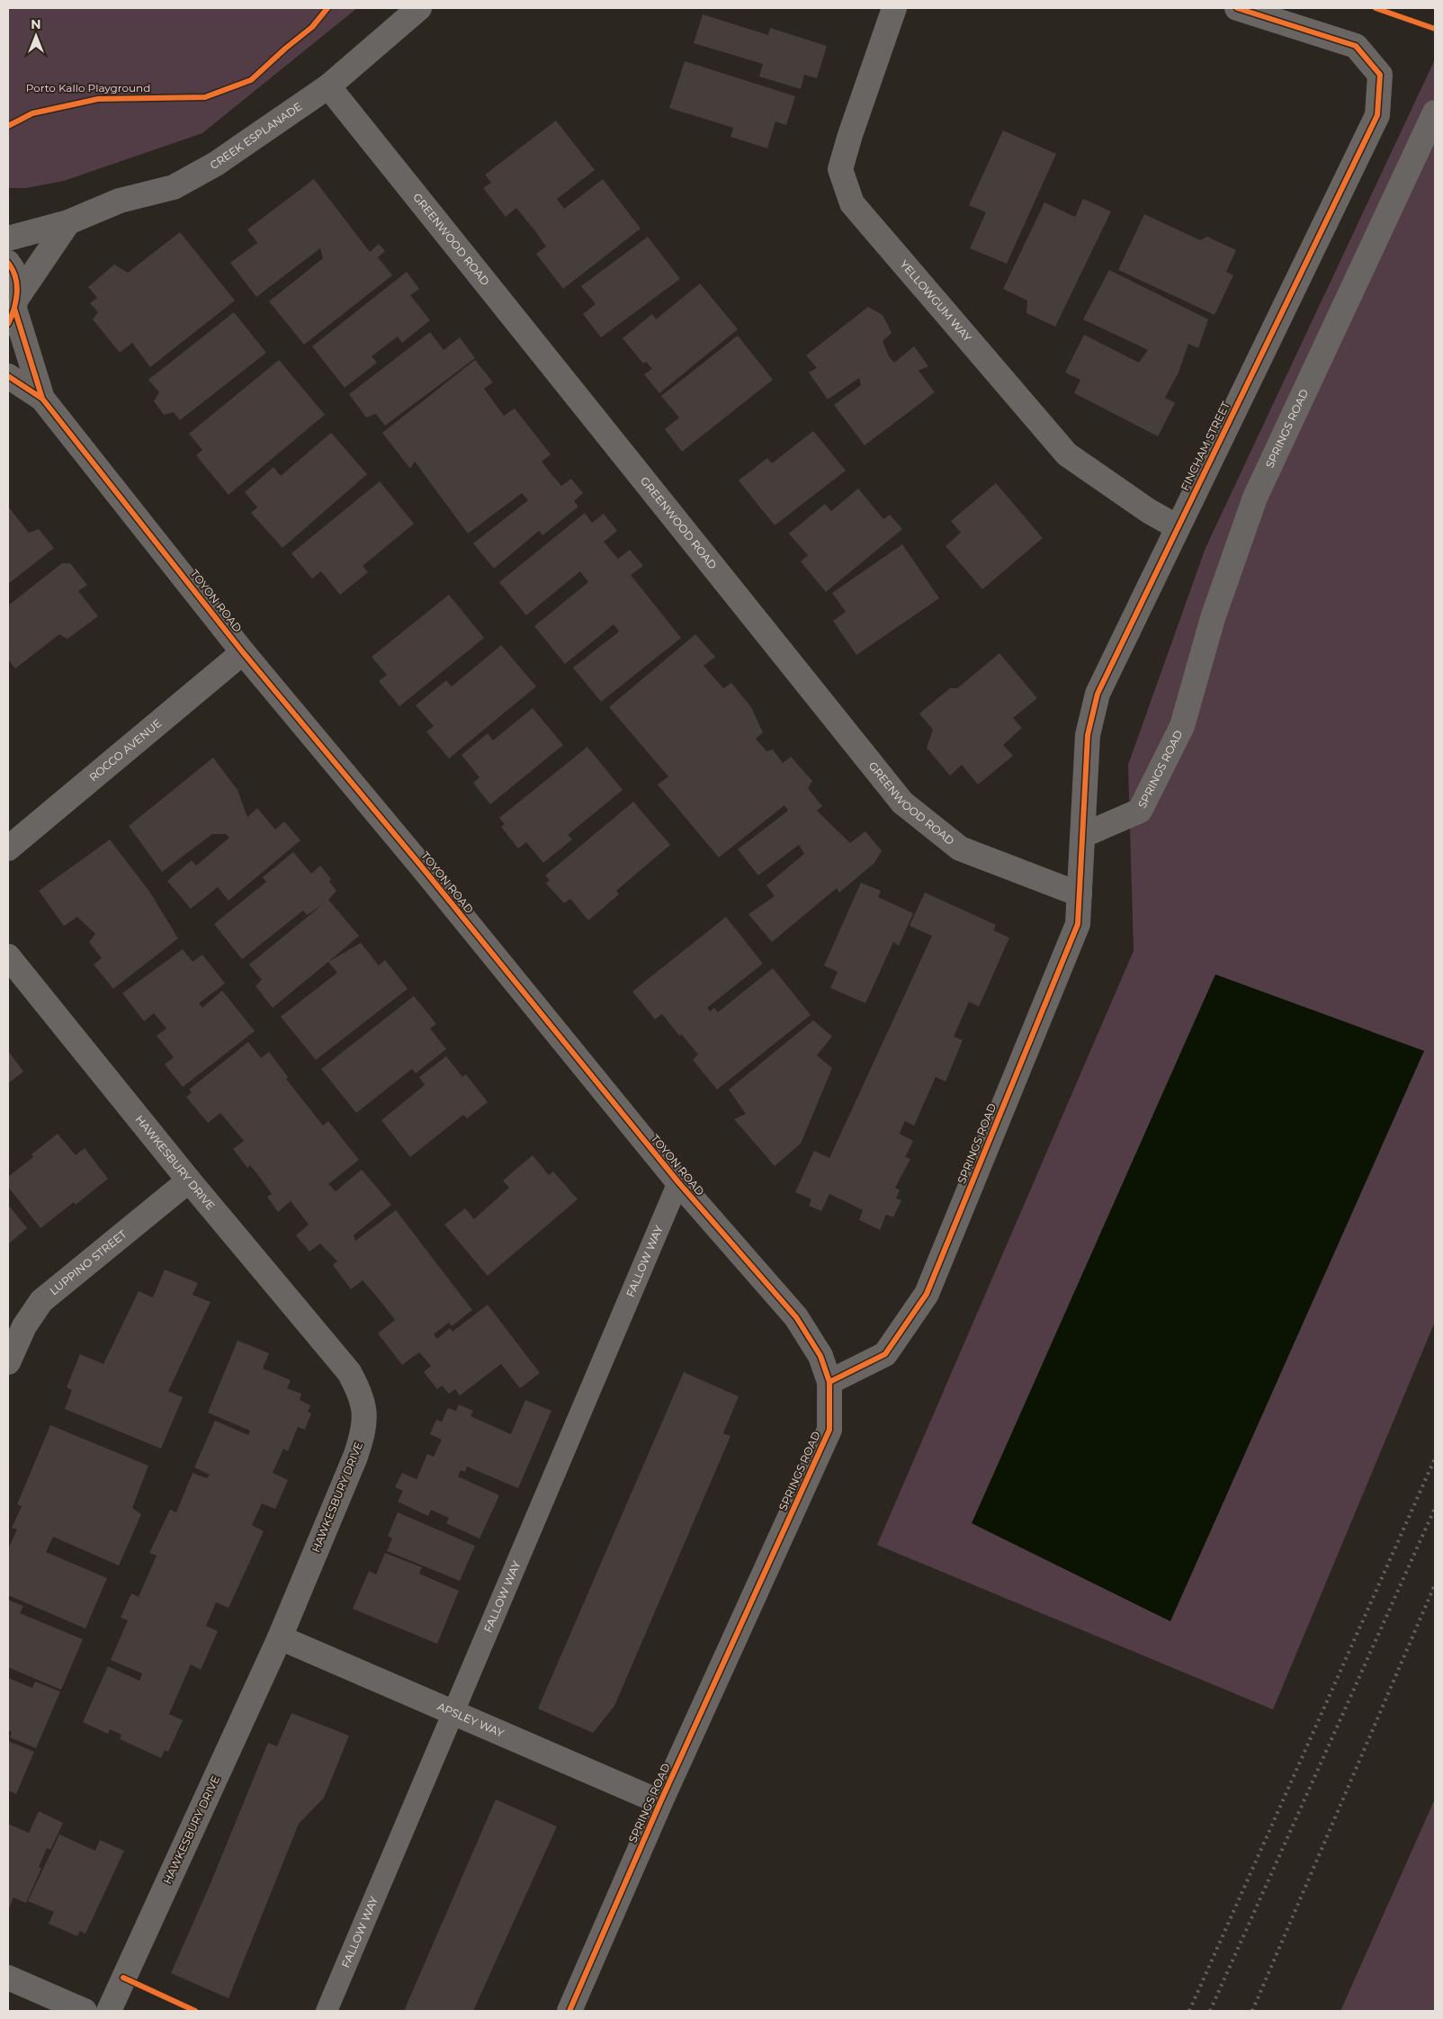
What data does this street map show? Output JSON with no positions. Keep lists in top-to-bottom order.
{
  "streets": {
    "street": [
      "CREEK ESPLANADE",
      "GREENWOOD ROAD",
      "YELLOWGUM WAY",
      "SPRINGS ROAD",
      "FINCHAM STREET",
      "TOYON ROAD",
      "ROCCO AVENUE",
      "HAWKESBURY DRIVE",
      "LUPPINO STREET",
      "APSLEY WAY"
    ],
    "lane": ["FALLOW WAY"]
  },
  "crossings": [
    ["CREEK ESPLANADE", "GREENWOOD ROAD"],
    ["GREENWOOD ROAD", "SPRINGS ROAD"],
    ["YELLOWGUM WAY", "FINCHAM STREET"],
    ["SPRINGS ROAD", "FINCHAM STREET"],
    ["SPRINGS ROAD", "TOYON ROAD"],
    ["SPRINGS ROAD", "APSLEY WAY"],
    ["TOYON ROAD", "ROCCO AVENUE"],
    ["TOYON ROAD", "FALLOW WAY"],
    ["HAWKESBURY DRIVE", "LUPPINO STREET"],
    ["HAWKESBURY DRIVE", "APSLEY WAY"],
    ["FALLOW WAY", "APSLEY WAY"]
  ],
  "parks": ["Porto Kallo Playground"],
  "north": "top"
}
